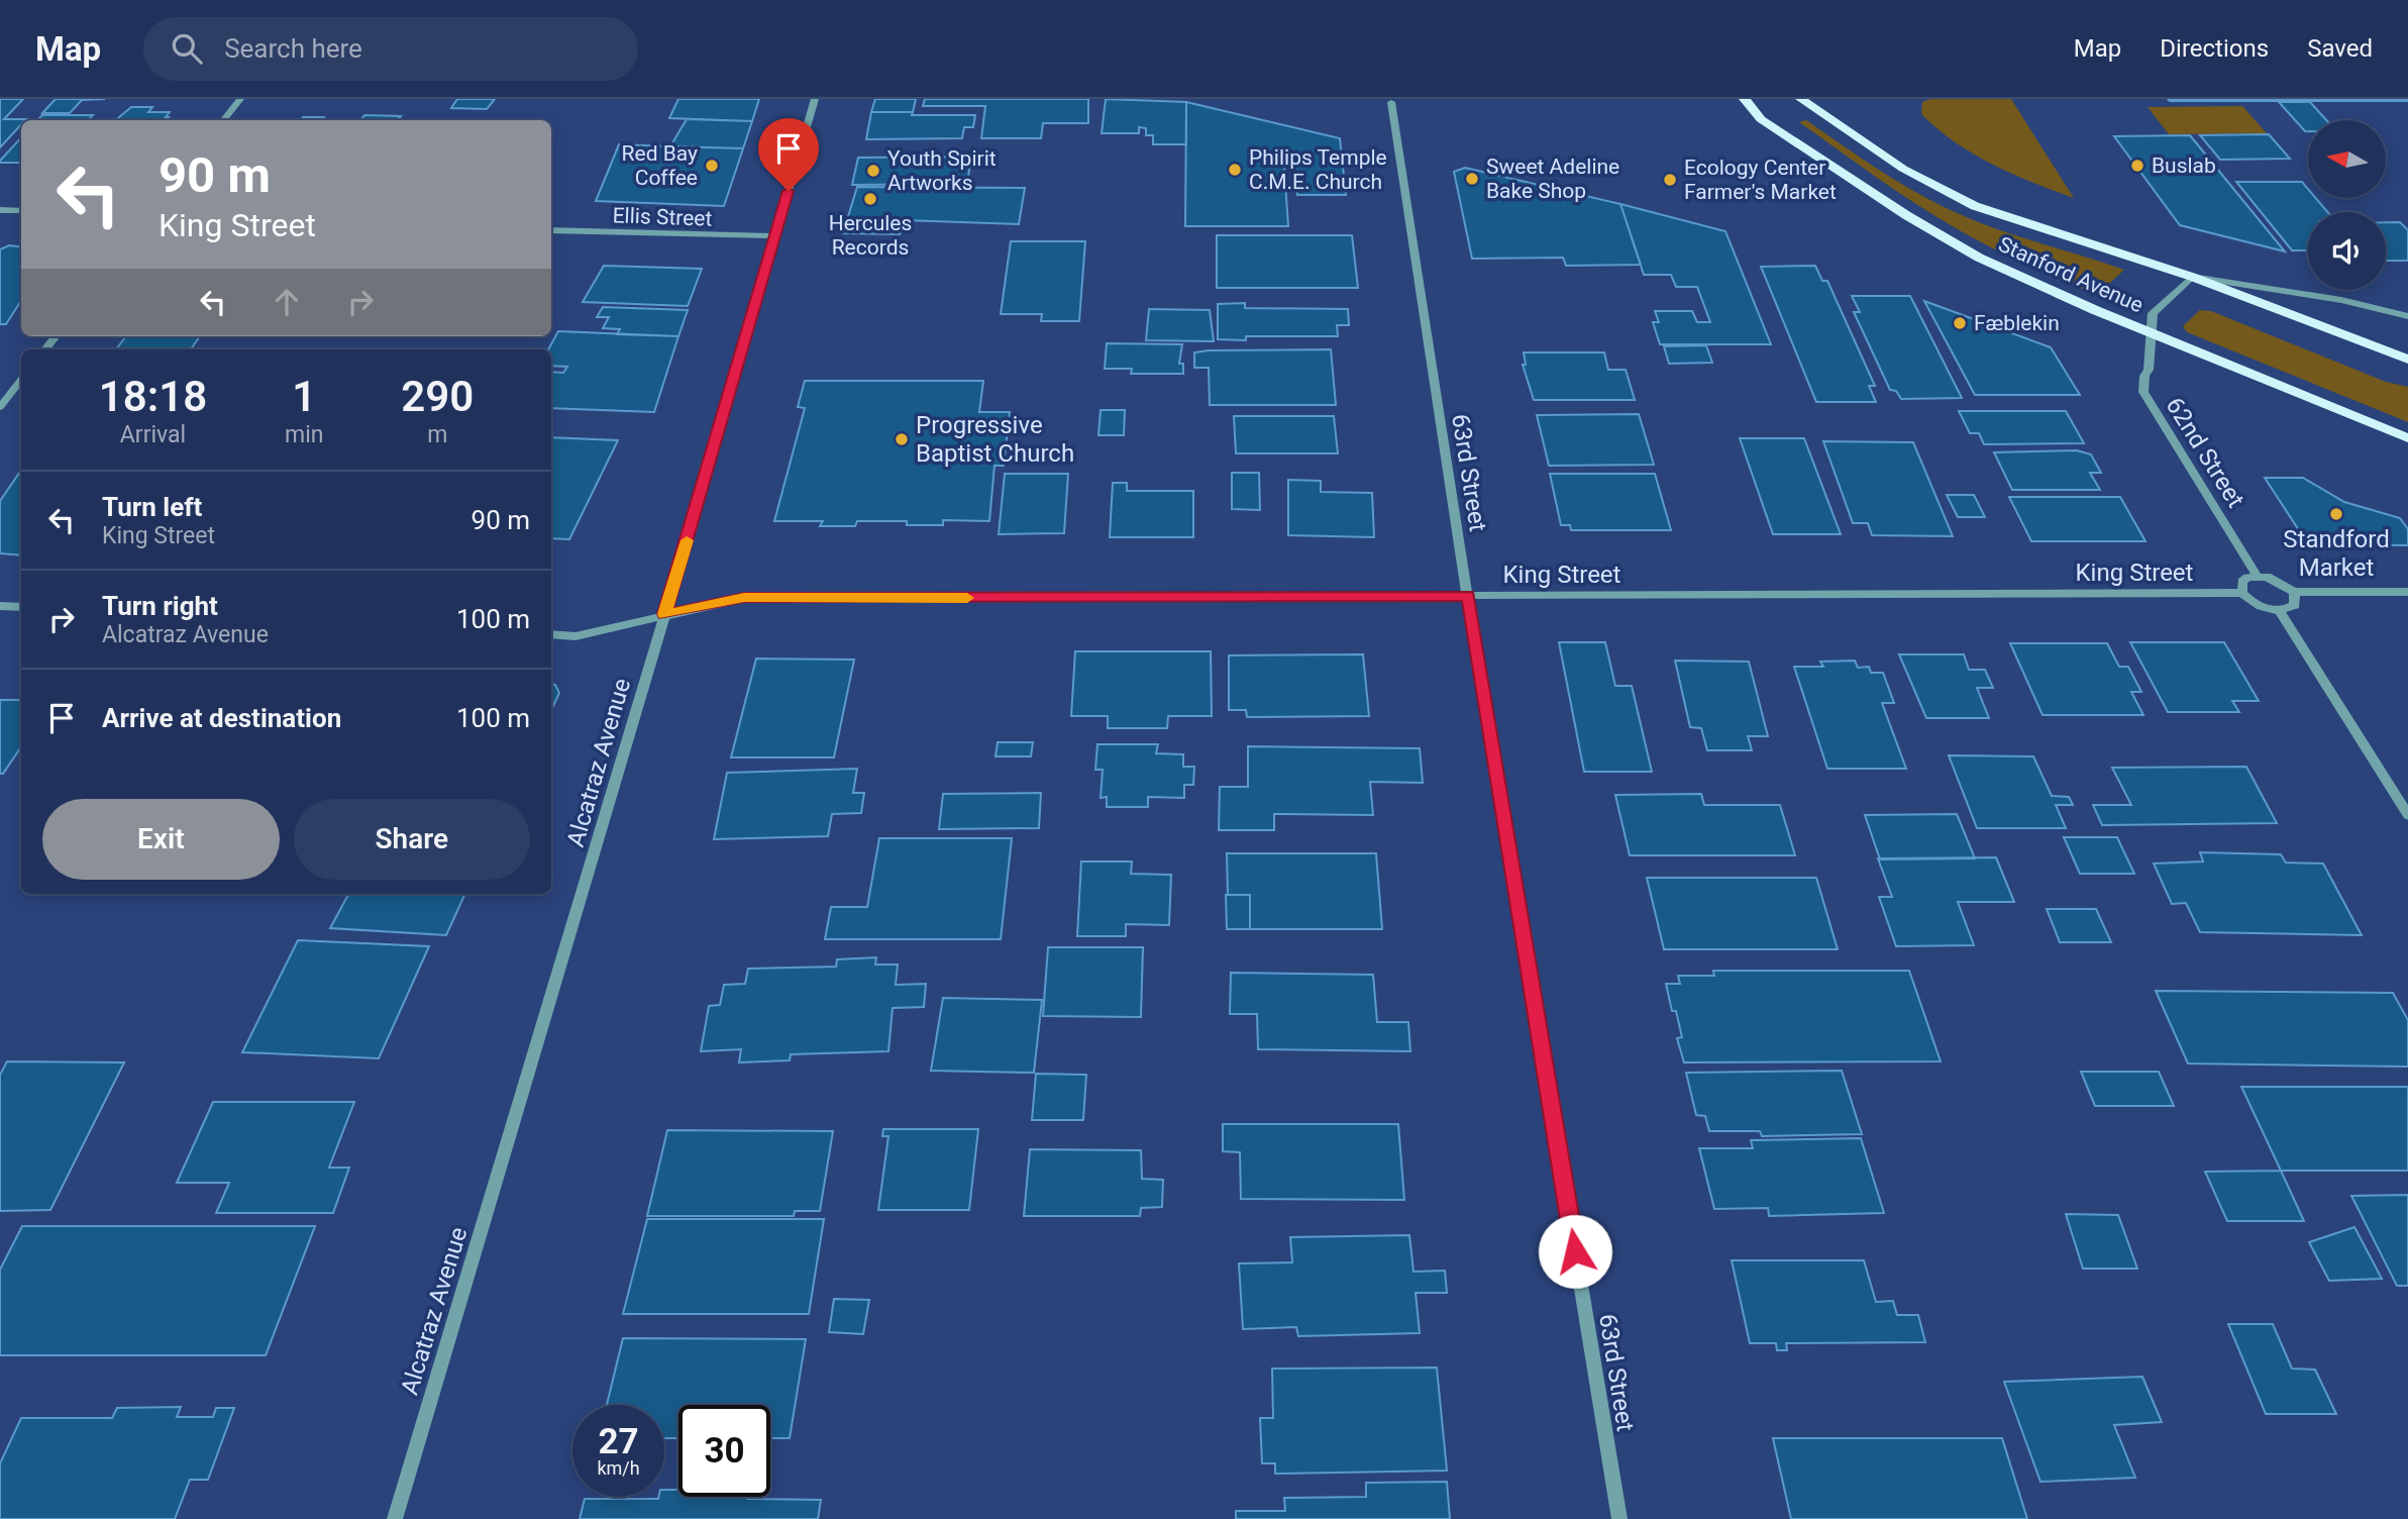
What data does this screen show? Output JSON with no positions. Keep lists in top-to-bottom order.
{
  "streets": {
    "main road": ["Stanford Avenue"],
    "street": [
      "Ellis Street",
      "62nd Street",
      "63rd Street",
      "King Street",
      "Alcatraz Avenue"
    ]
  },
  "crossings": [
    ["Ellis Street", "Alcatraz Avenue"],
    ["Stanford Avenue", "62nd Street"],
    ["63rd Street", "King Street"],
    ["King Street", "Alcatraz Avenue"]
  ],
  "places": [
    "Red Bay Coffee",
    "Buslab",
    "Philips Temple C.M.E. Church",
    "Youth Spirit Artworks",
    "Sweet Adeline Bake Shop",
    "Ecology Center Farmer's Market",
    "Hercules Records",
    "Fæblekin",
    "Progressive Baptist Church",
    "Standford Market"
  ],
  "north": "left",
  "page": {
    "header": "Map",
    "search": "Search here",
    "nav": ["Map", "Directions", "Saved"],
    "turn": ["90 m", "King Street"],
    "eta": [
      "18:18",
      "Arrival",
      "1",
      "min",
      "290",
      "m"
    ],
    "list": [
      {
        "name": "Turn left",
        "note": "King Street",
        "value": "90 m"
      },
      {
        "name": "Turn right",
        "note": "Alcatraz Avenue",
        "value": "100 m"
      },
      {
        "name": "Arrive at destination",
        "value": "100 m"
      }
    ],
    "buttons": ["Exit", "Share"],
    "speed": "27 km/h",
    "limit": "30"
  }
}
